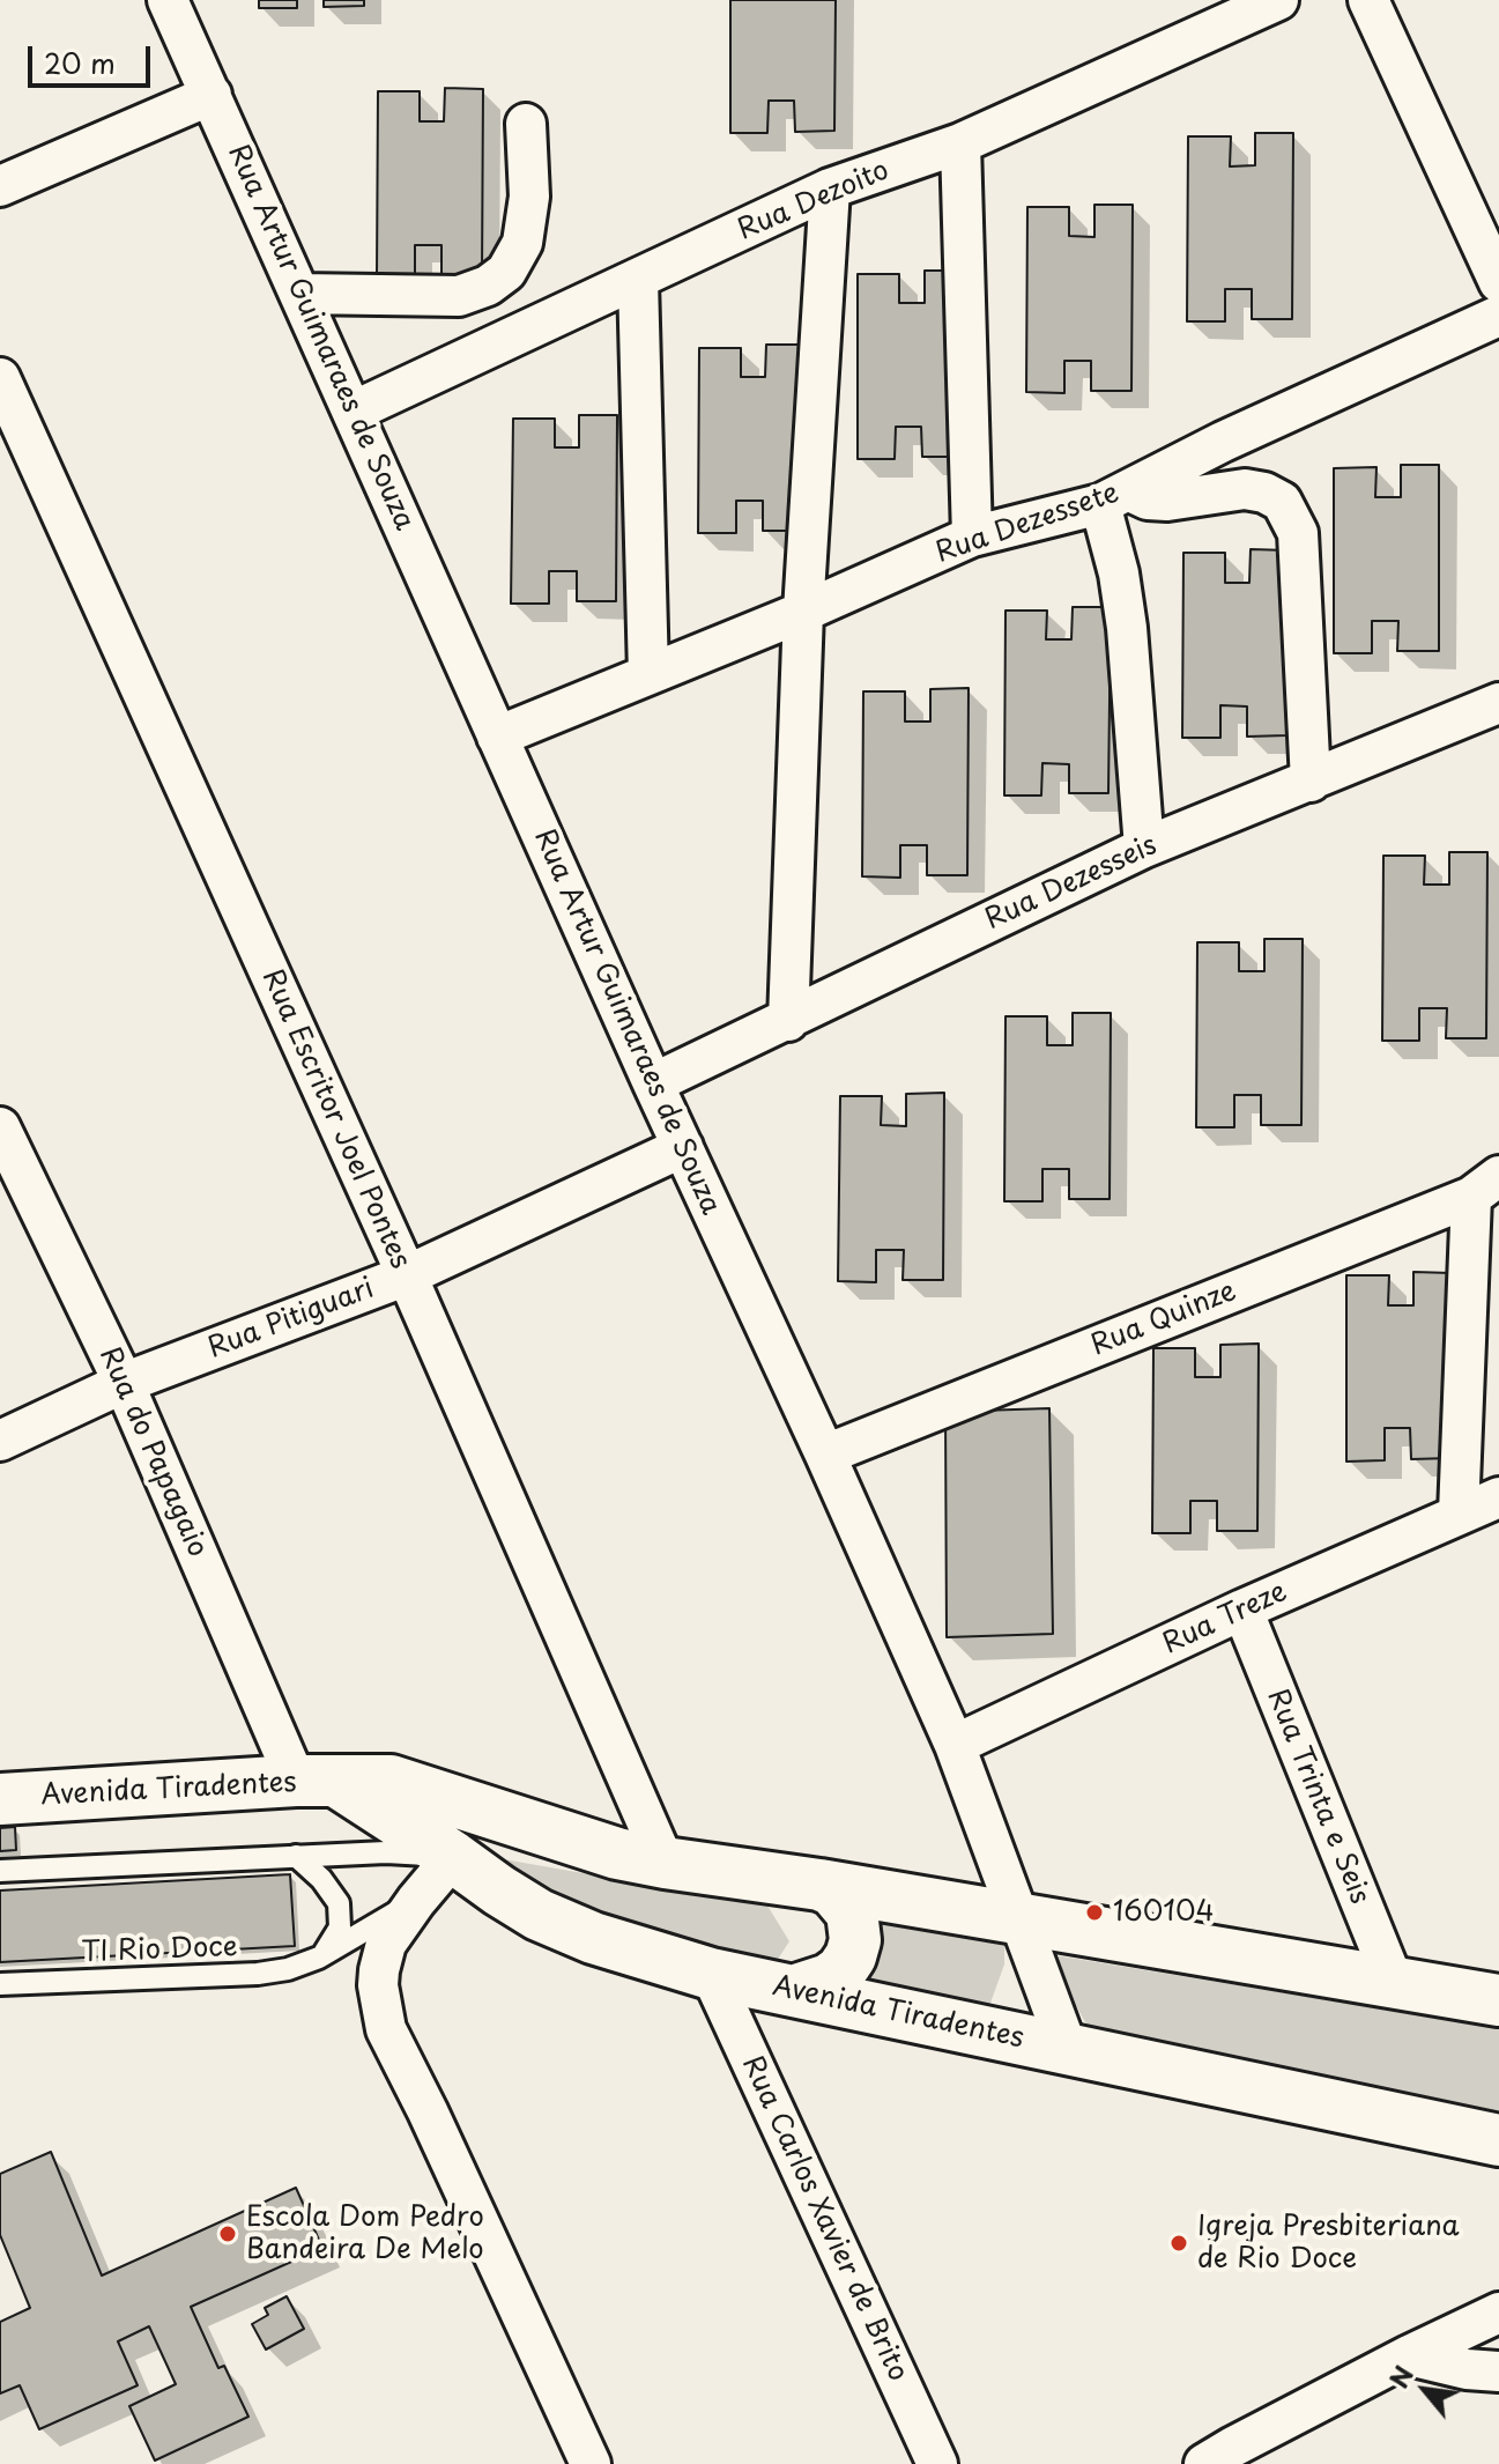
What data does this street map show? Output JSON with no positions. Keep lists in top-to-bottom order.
{
  "streets": {
    "street": [
      "Rua Dezoito",
      "Rua Artur Guimaraes de Souza",
      "Rua Dezessete",
      "Rua Dezesseis",
      "Rua Escritor Joel Pontes",
      "Rua Pitiguari",
      "Rua Quinze",
      "Rua do Papagaio",
      "Rua Treze",
      "Avenida Tiradentes",
      "Rua Trinta e Seis",
      "Rua Carlos Xavier de Brito"
    ],
    "lane": ["TI Rio Doce"]
  },
  "crossings": [
    ["Rua Dezoito", "Rua Artur Guimaraes de Souza"],
    ["Rua Artur Guimaraes de Souza", "Rua Dezessete"],
    ["Rua Artur Guimaraes de Souza", "Rua Dezesseis"],
    ["Rua Artur Guimaraes de Souza", "Rua Pitiguari"],
    ["Rua Artur Guimaraes de Souza", "Rua Quinze"],
    ["Rua Artur Guimaraes de Souza", "Rua Treze"],
    ["Rua Artur Guimaraes de Souza", "Avenida Tiradentes"],
    ["Rua Escritor Joel Pontes", "Rua Pitiguari"],
    ["Rua Escritor Joel Pontes", "Avenida Tiradentes"],
    ["Rua Pitiguari", "Rua do Papagaio"],
    ["Rua do Papagaio", "Avenida Tiradentes"],
    ["Rua Treze", "Rua Trinta e Seis"],
    ["Avenida Tiradentes", "Rua Trinta e Seis"],
    ["Avenida Tiradentes", "Rua Carlos Xavier de Brito"]
  ],
  "places": ["160104", "Escola Dom Pedro Bandeira De Melo", "Igreja Presbiteriana de Rio Doce"],
  "scale_bar": "20 m",
  "north": "top left"
}
